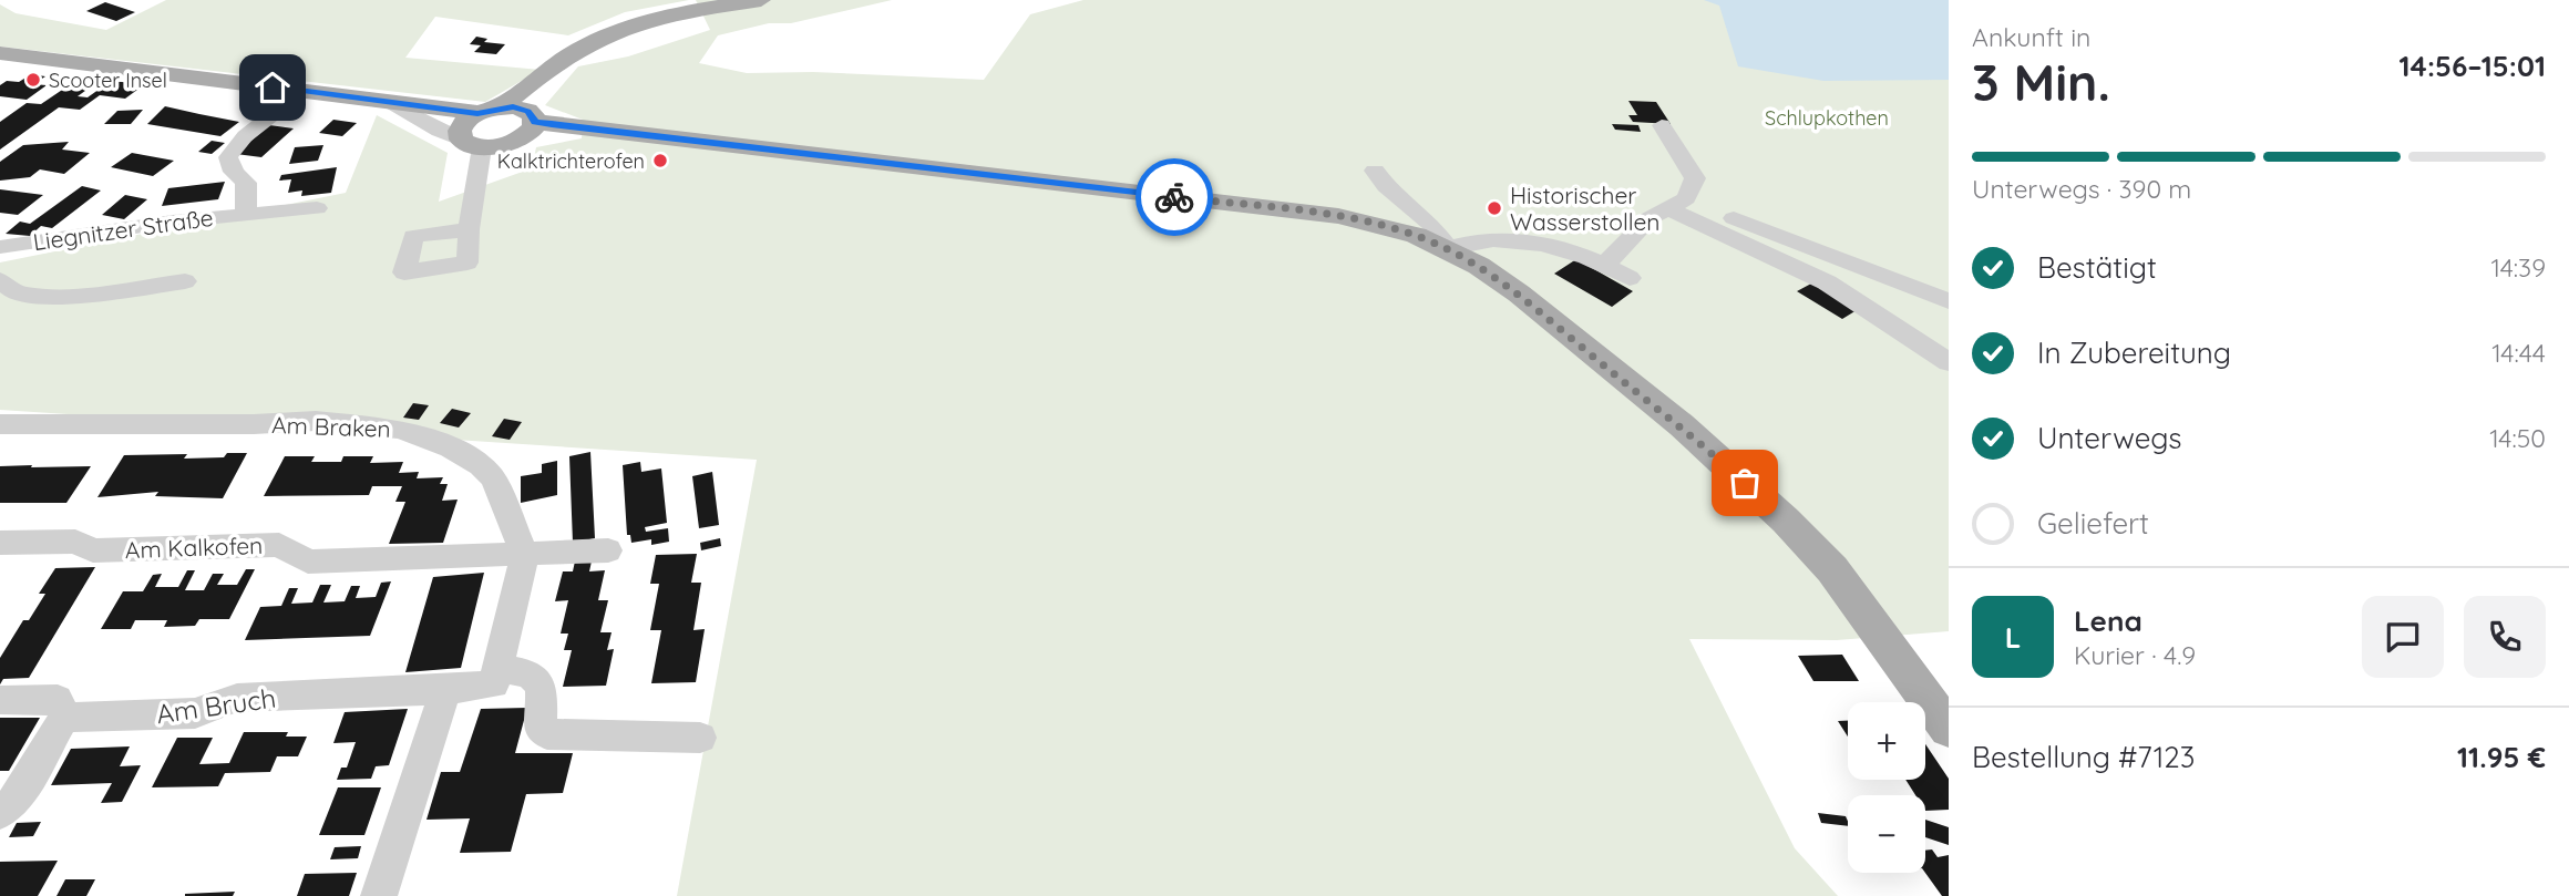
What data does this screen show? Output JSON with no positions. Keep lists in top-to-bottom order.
{
  "streets": {
    "street": [
      "Liegnitzer Straße",
      "Am Braken",
      "Am Kalkofen",
      "Am Bruch"
    ]
  },
  "crossings": [
    ["Am Braken", "Am Kalkofen"]
  ],
  "parks": ["Schlupkothen"],
  "places": ["Scooter Insel", "Kalktrichterofen", "Historischer Wasserstollen"],
  "page": {
    "heading": ["3 Min.", "Ankunft in", "14:56–15:01"],
    "panel": [
      "Lena",
      "Kurier · 4.9",
      "Bestellung #7123",
      "11.95 €"
    ],
    "bar": "Unterwegs · 390 m",
    "list": [
      ["Bestätigt", "14:39"],
      ["In Zubereitung", "14:44"],
      ["Unterwegs", "14:50"],
      "Geliefert"
    ],
    "round": "L",
    "map_buttons": ["+", "−"]
  }
}
